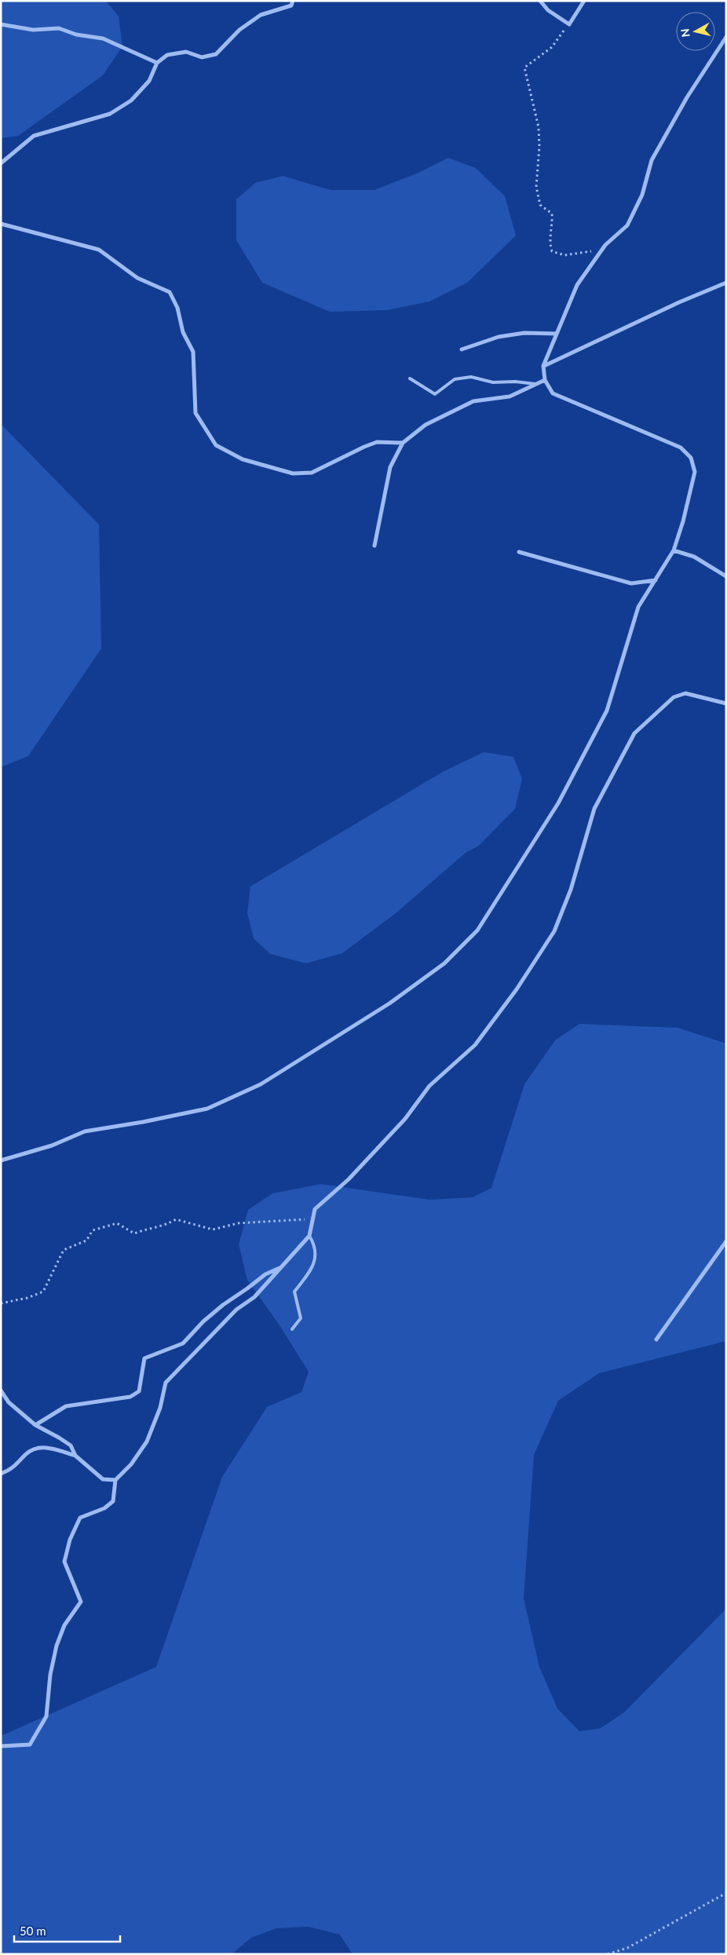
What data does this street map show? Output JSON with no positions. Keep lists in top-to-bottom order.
{
  "scale_bar": "50 m",
  "north": "left"
}
